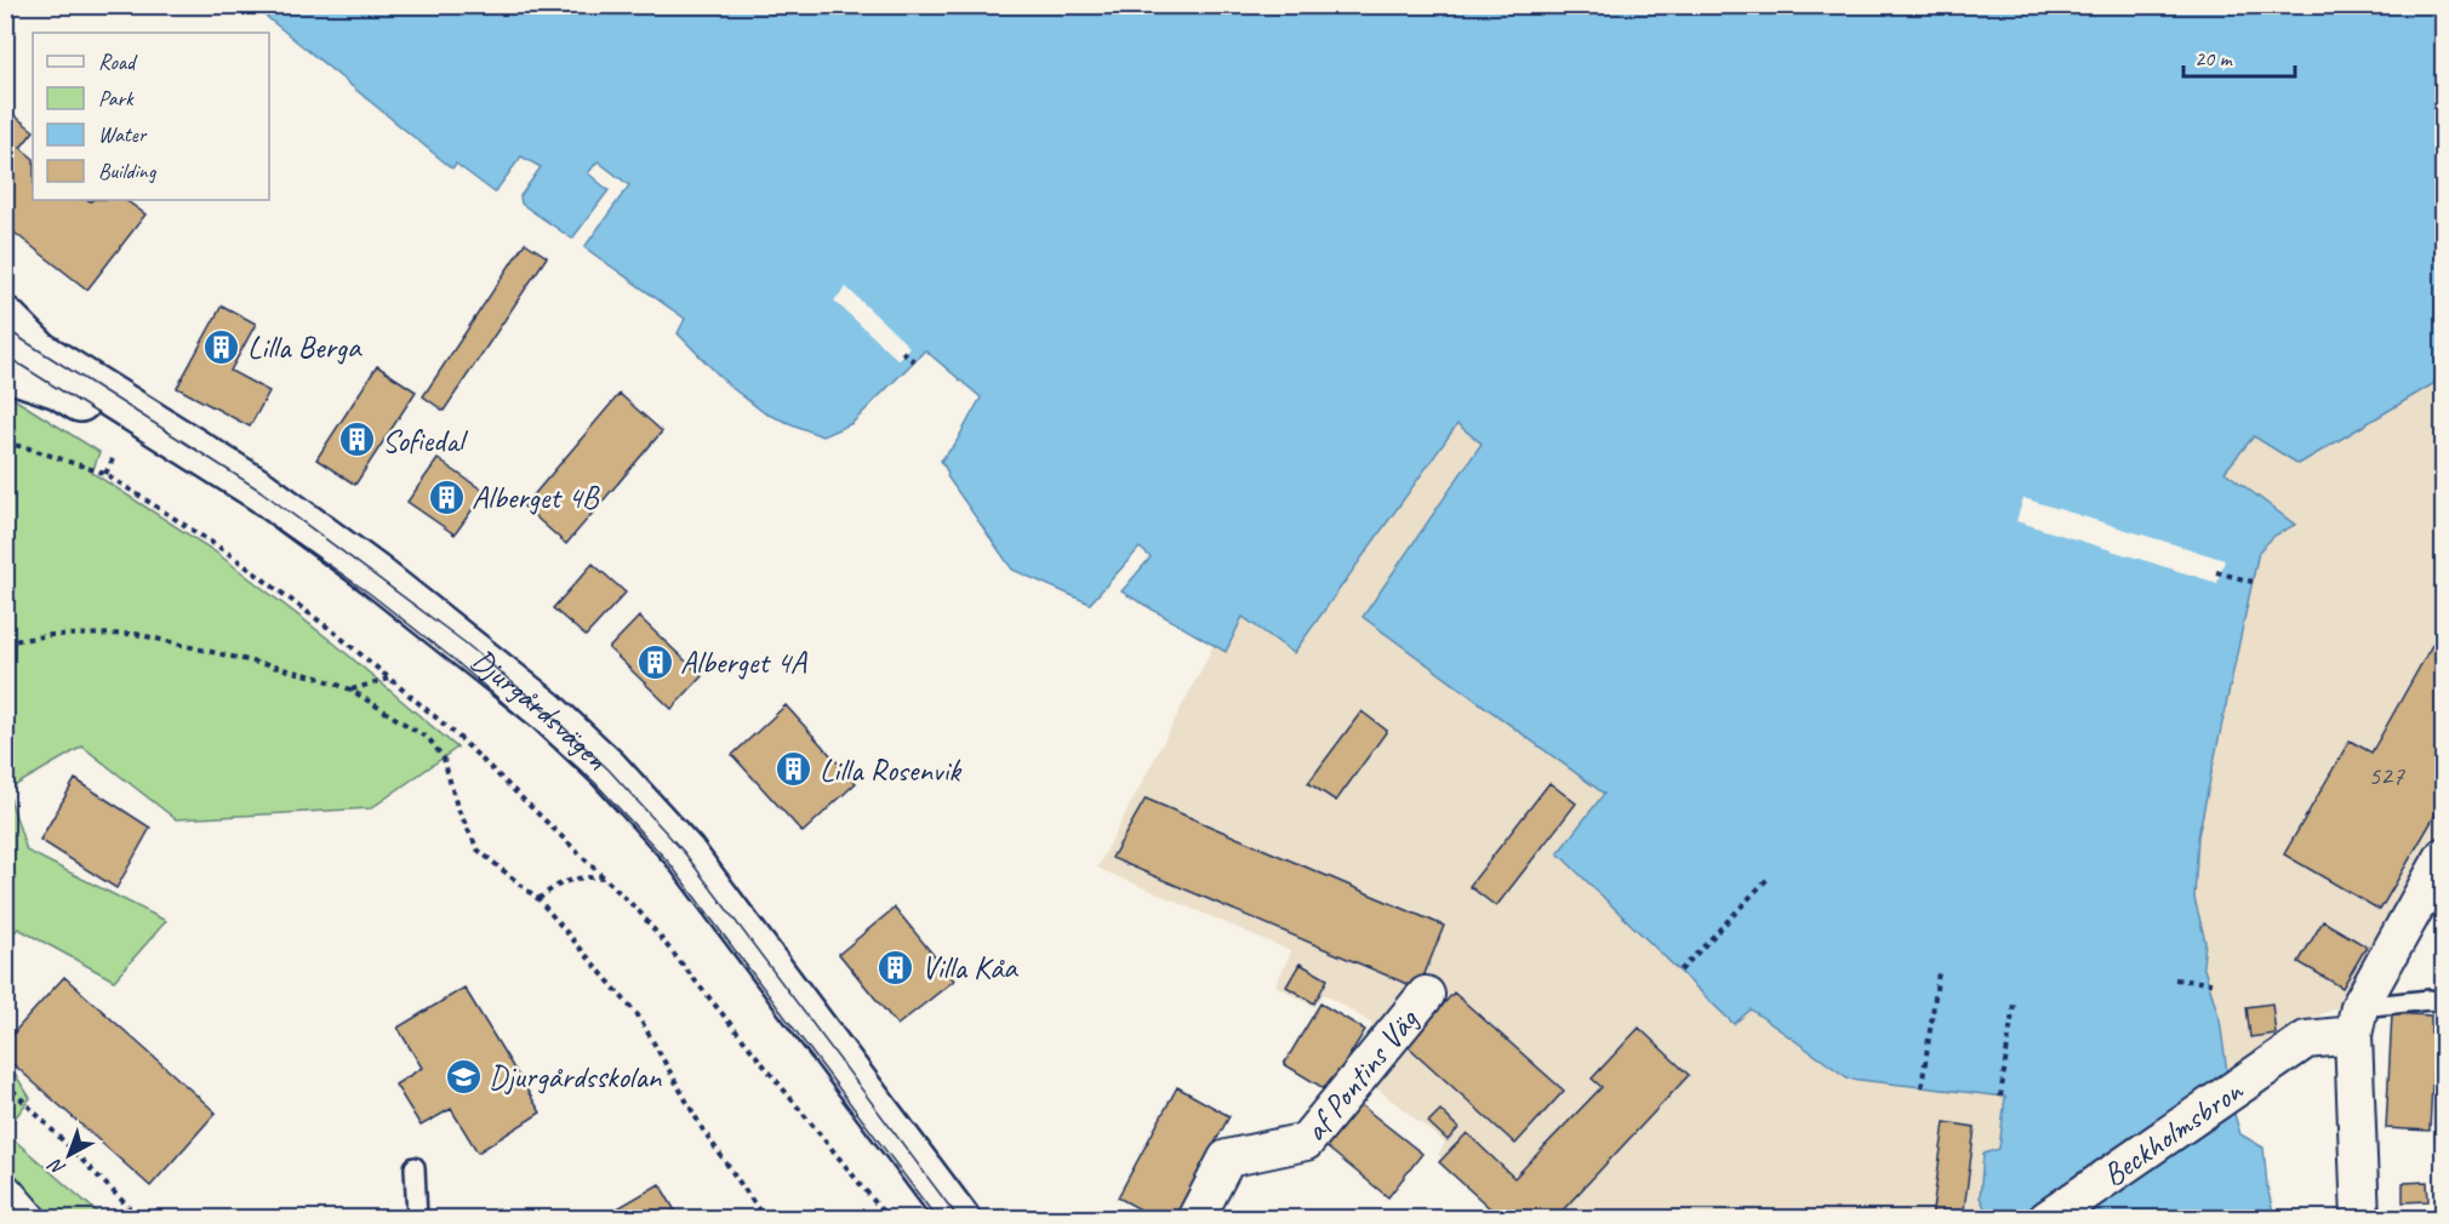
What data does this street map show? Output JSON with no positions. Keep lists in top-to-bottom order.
{
  "streets": {
    "street": ["Djurgårdsvägen", "af Pontins Väg", "Beckholmsbron"]
  },
  "places": {
    "building": [
      "Lilla Berga",
      "Sofiedal",
      "Alberget 4B",
      "Alberget 4A",
      "Lilla Rosenvik",
      "Villa Kåa"
    ],
    "school or university": ["Djurgårdsskolan"]
  },
  "house_numbers": ["527"],
  "legend": [
    "Road",
    "Park",
    "Water",
    "Building"
  ],
  "scale_bar": "20 m",
  "north": "bottom left"
}
